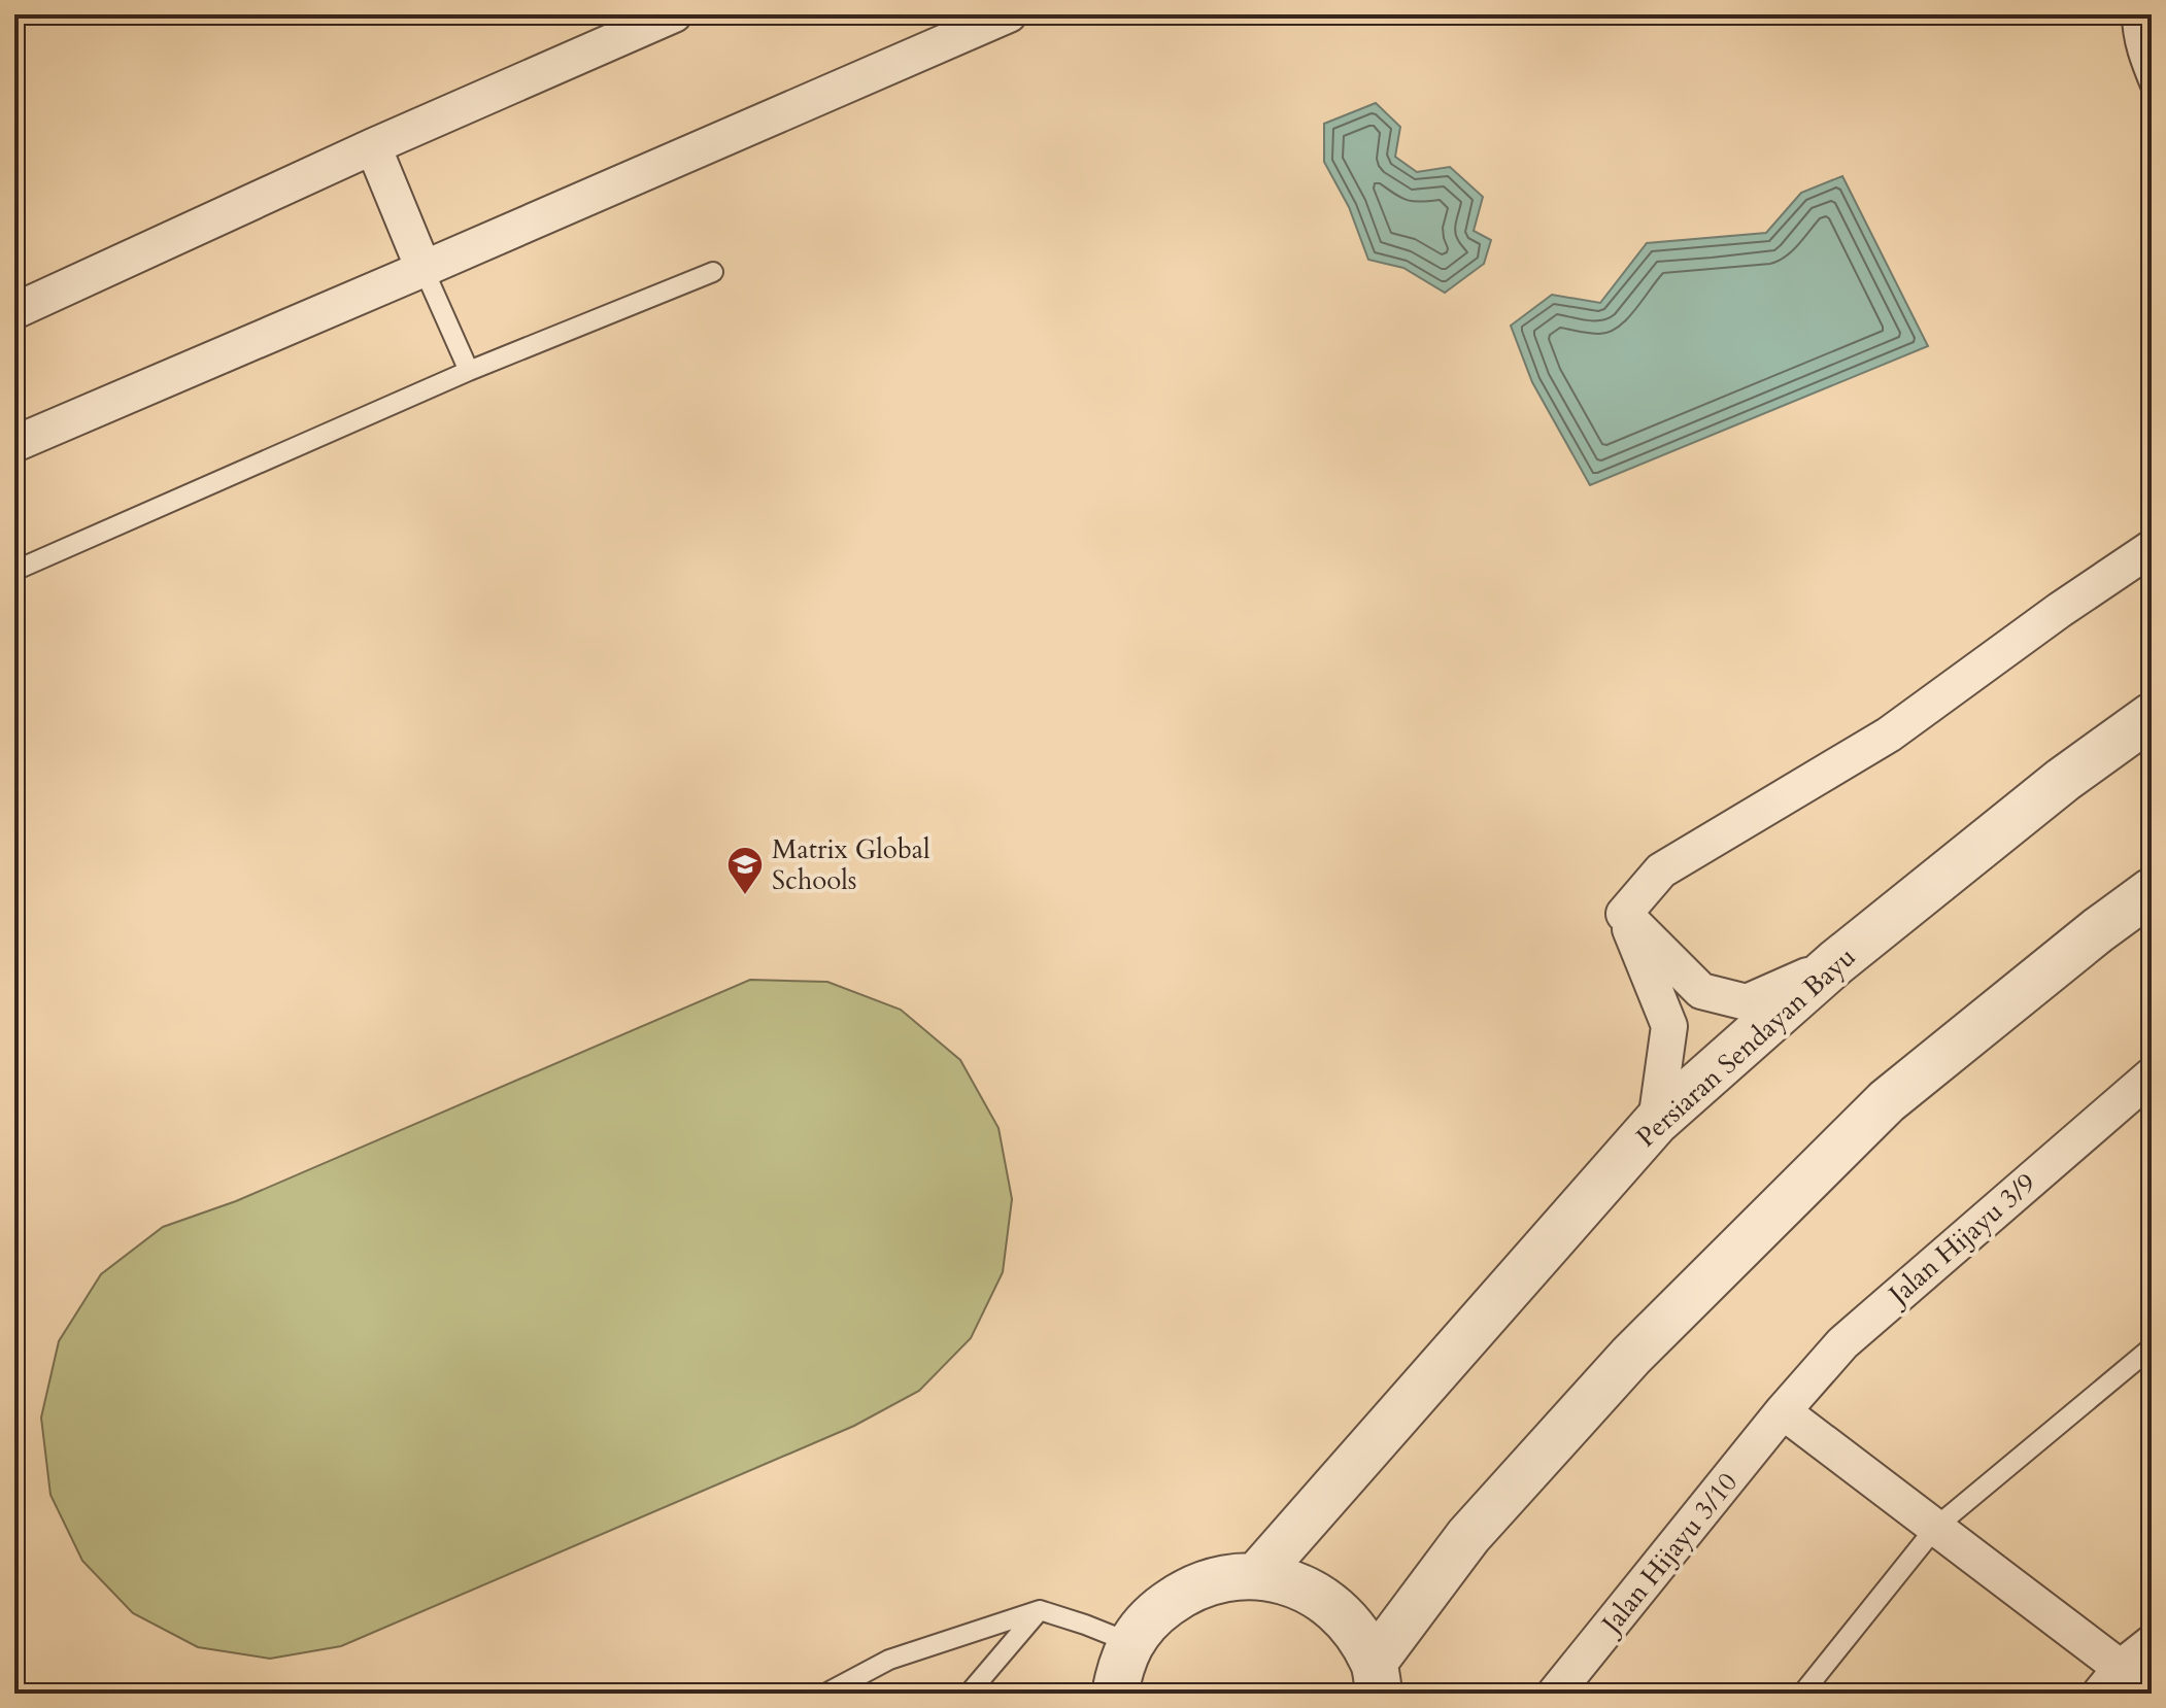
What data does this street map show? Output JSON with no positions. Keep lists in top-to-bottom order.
{
  "streets": {
    "street": ["Persiaran Sendayan Bayu", "Jalan Hijayu 3/9", "Jalan Hijayu 3/10"]
  },
  "crossings": [
    ["Jalan Hijayu 3/9", "Jalan Hijayu 3/10"]
  ],
  "places": {
    "school or university": ["Matrix Global Schools"]
  }
}
